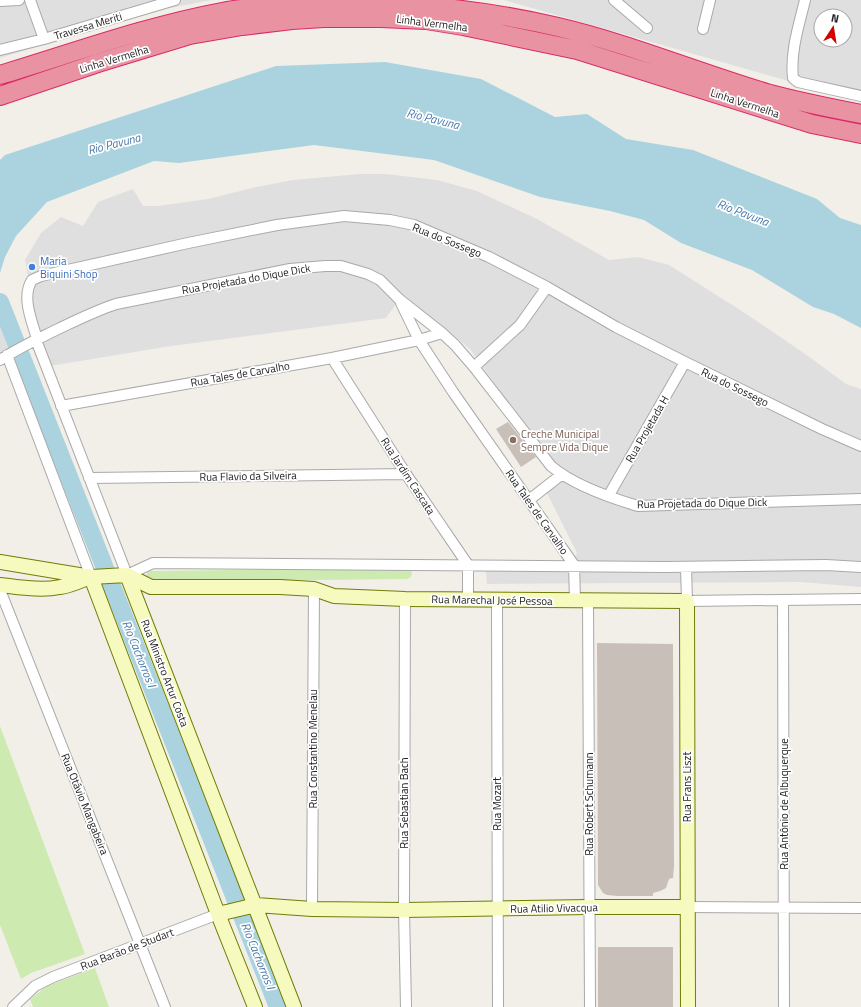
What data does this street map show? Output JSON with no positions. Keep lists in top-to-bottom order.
{
  "streets": {
    "highway": ["Linha Vermelha"],
    "street": [
      "Travessa Meriti",
      "Rua do Sossego",
      "Rua Projetada do Dique Dick",
      "Rua Tales de Carvalho",
      "Rua Projetada H",
      "Rua Flavio da Silveira",
      "Rua Jardim Cascata",
      "Rua Marechal José Pessoa",
      "Rua Ministro Artur Costa",
      "Rua Constantino Menelau",
      "Rua Frans Liszt",
      "Rua Sebastian Bach",
      "Rua Otávio Mangabeira",
      "Rua Mozart",
      "Rua Robert Schumann",
      "Rua Antônio de Albuquerque",
      "Rua Atilio Vivacqua",
      "Rua Barão de Studart"
    ]
  },
  "crossings": [
    ["Rua do Sossego", "Rua Projetada do Dique Dick"],
    ["Rua do Sossego", "Rua Projetada H"],
    ["Rua do Sossego", "Rua Ministro Artur Costa"],
    ["Rua Projetada do Dique Dick", "Rua Tales de Carvalho"],
    ["Rua Projetada do Dique Dick", "Rua Projetada H"],
    ["Rua Projetada do Dique Dick", "Rua Ministro Artur Costa"],
    ["Rua Tales de Carvalho", "Rua Jardim Cascata"],
    ["Rua Tales de Carvalho", "Rua Marechal José Pessoa"],
    ["Rua Tales de Carvalho", "Rua Ministro Artur Costa"],
    ["Rua Tales de Carvalho", "Rua Robert Schumann"],
    ["Rua Flavio da Silveira", "Rua Jardim Cascata"],
    ["Rua Flavio da Silveira", "Rua Ministro Artur Costa"],
    ["Rua Jardim Cascata", "Rua Marechal José Pessoa"],
    ["Rua Marechal José Pessoa", "Rua Ministro Artur Costa"],
    ["Rua Marechal José Pessoa", "Rua Constantino Menelau"],
    ["Rua Marechal José Pessoa", "Rua Frans Liszt"],
    ["Rua Marechal José Pessoa", "Rua Sebastian Bach"],
    ["Rua Marechal José Pessoa", "Rua Otávio Mangabeira"],
    ["Rua Marechal José Pessoa", "Rua Mozart"],
    ["Rua Marechal José Pessoa", "Rua Robert Schumann"],
    ["Rua Marechal José Pessoa", "Rua Antônio de Albuquerque"],
    ["Rua Ministro Artur Costa", "Rua Atilio Vivacqua"],
    ["Rua Ministro Artur Costa", "Rua Barão de Studart"],
    ["Rua Constantino Menelau", "Rua Atilio Vivacqua"],
    ["Rua Frans Liszt", "Rua Atilio Vivacqua"],
    ["Rua Sebastian Bach", "Rua Atilio Vivacqua"],
    ["Rua Otávio Mangabeira", "Rua Barão de Studart"],
    ["Rua Mozart", "Rua Atilio Vivacqua"],
    ["Rua Robert Schumann", "Rua Atilio Vivacqua"],
    ["Rua Antônio de Albuquerque", "Rua Atilio Vivacqua"],
    ["Rua Atilio Vivacqua", "Rua Barão de Studart"]
  ],
  "water": ["Rio Pavuna", "Rio Cachorros I"],
  "places": ["Maria Biquini Shop", "Creche Municipal Sempre Vida Dique"],
  "north": "top"
}
